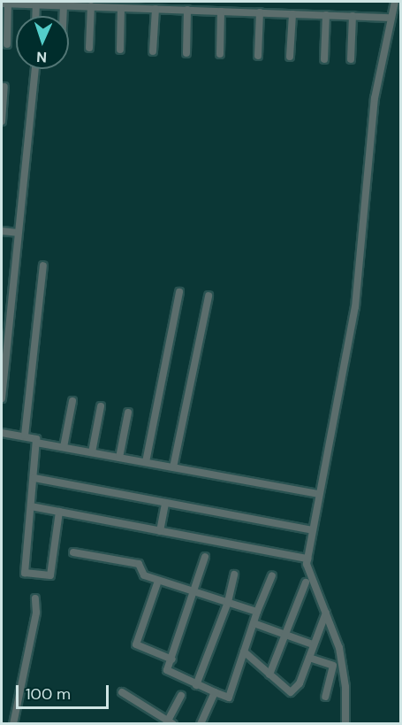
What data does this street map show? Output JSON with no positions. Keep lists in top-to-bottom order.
{
  "scale_bar": "100 m",
  "north": "bottom"
}
